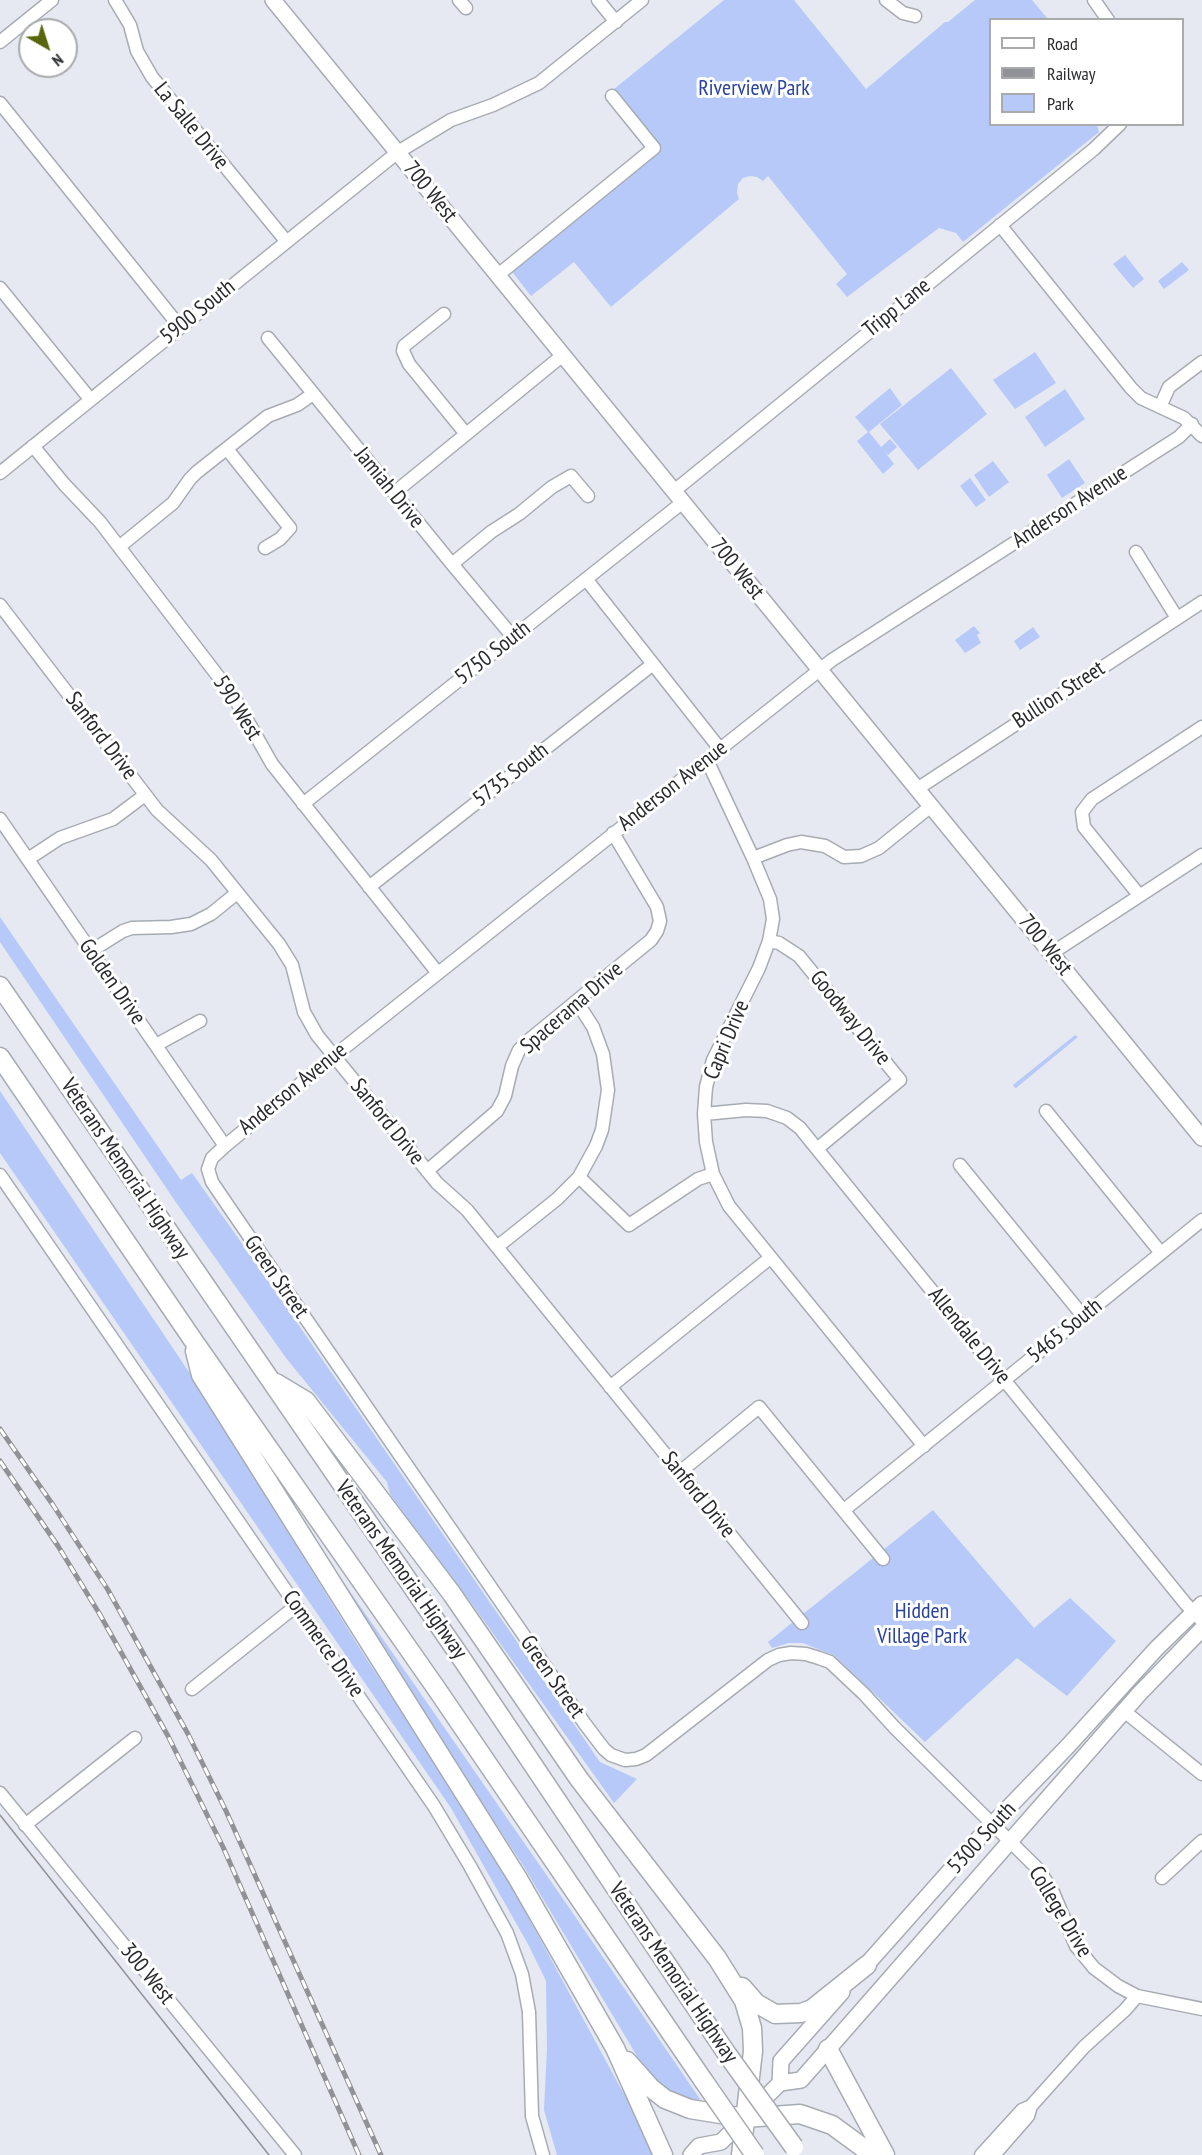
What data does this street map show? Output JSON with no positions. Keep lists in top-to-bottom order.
{
  "streets": {
    "highway": ["Veterans Memorial Highway"],
    "main road": ["700 West", "5300 South"],
    "street": [
      "La Salle Drive",
      "Tripp Lane",
      "5900 South",
      "Jamiah Drive",
      "Anderson Avenue",
      "5750 South",
      "Bullion Street",
      "590 West",
      "Sanford Drive",
      "5735 South",
      "Golden Drive",
      "Spacerama Drive",
      "Goodway Drive",
      "Capri Drive",
      "Green Street",
      "5465 South",
      "Allendale Drive",
      "Commerce Drive",
      "College Drive",
      "300 West"
    ]
  },
  "crossings": [
    ["La Salle Drive", "5900 South"],
    ["700 West", "Tripp Lane"],
    ["700 West", "5900 South"],
    ["700 West", "Anderson Avenue"],
    ["700 West", "5750 South"],
    ["700 West", "Bullion Street"],
    ["Tripp Lane", "5750 South"],
    ["5900 South", "590 West"],
    ["Jamiah Drive", "5750 South"],
    ["Anderson Avenue", "590 West"],
    ["Anderson Avenue", "Sanford Drive"],
    ["Anderson Avenue", "Golden Drive"],
    ["Anderson Avenue", "Spacerama Drive"],
    ["Anderson Avenue", "Capri Drive"],
    ["Anderson Avenue", "Green Street"],
    ["5750 South", "590 West"],
    ["590 West", "5735 South"],
    ["Sanford Drive", "Spacerama Drive"],
    ["Goodway Drive", "Capri Drive"],
    ["Goodway Drive", "Allendale Drive"],
    ["Capri Drive", "5465 South"],
    ["Capri Drive", "Allendale Drive"],
    ["Green Street", "5300 South"],
    ["Green Street", "College Drive"],
    ["5465 South", "Allendale Drive"],
    ["Allendale Drive", "5300 South"],
    ["5300 South", "College Drive"]
  ],
  "parks": ["Riverview Park", "Hidden Village Park"],
  "legend": ["Road", "Railway", "Park"],
  "north": "bottom right"
}
